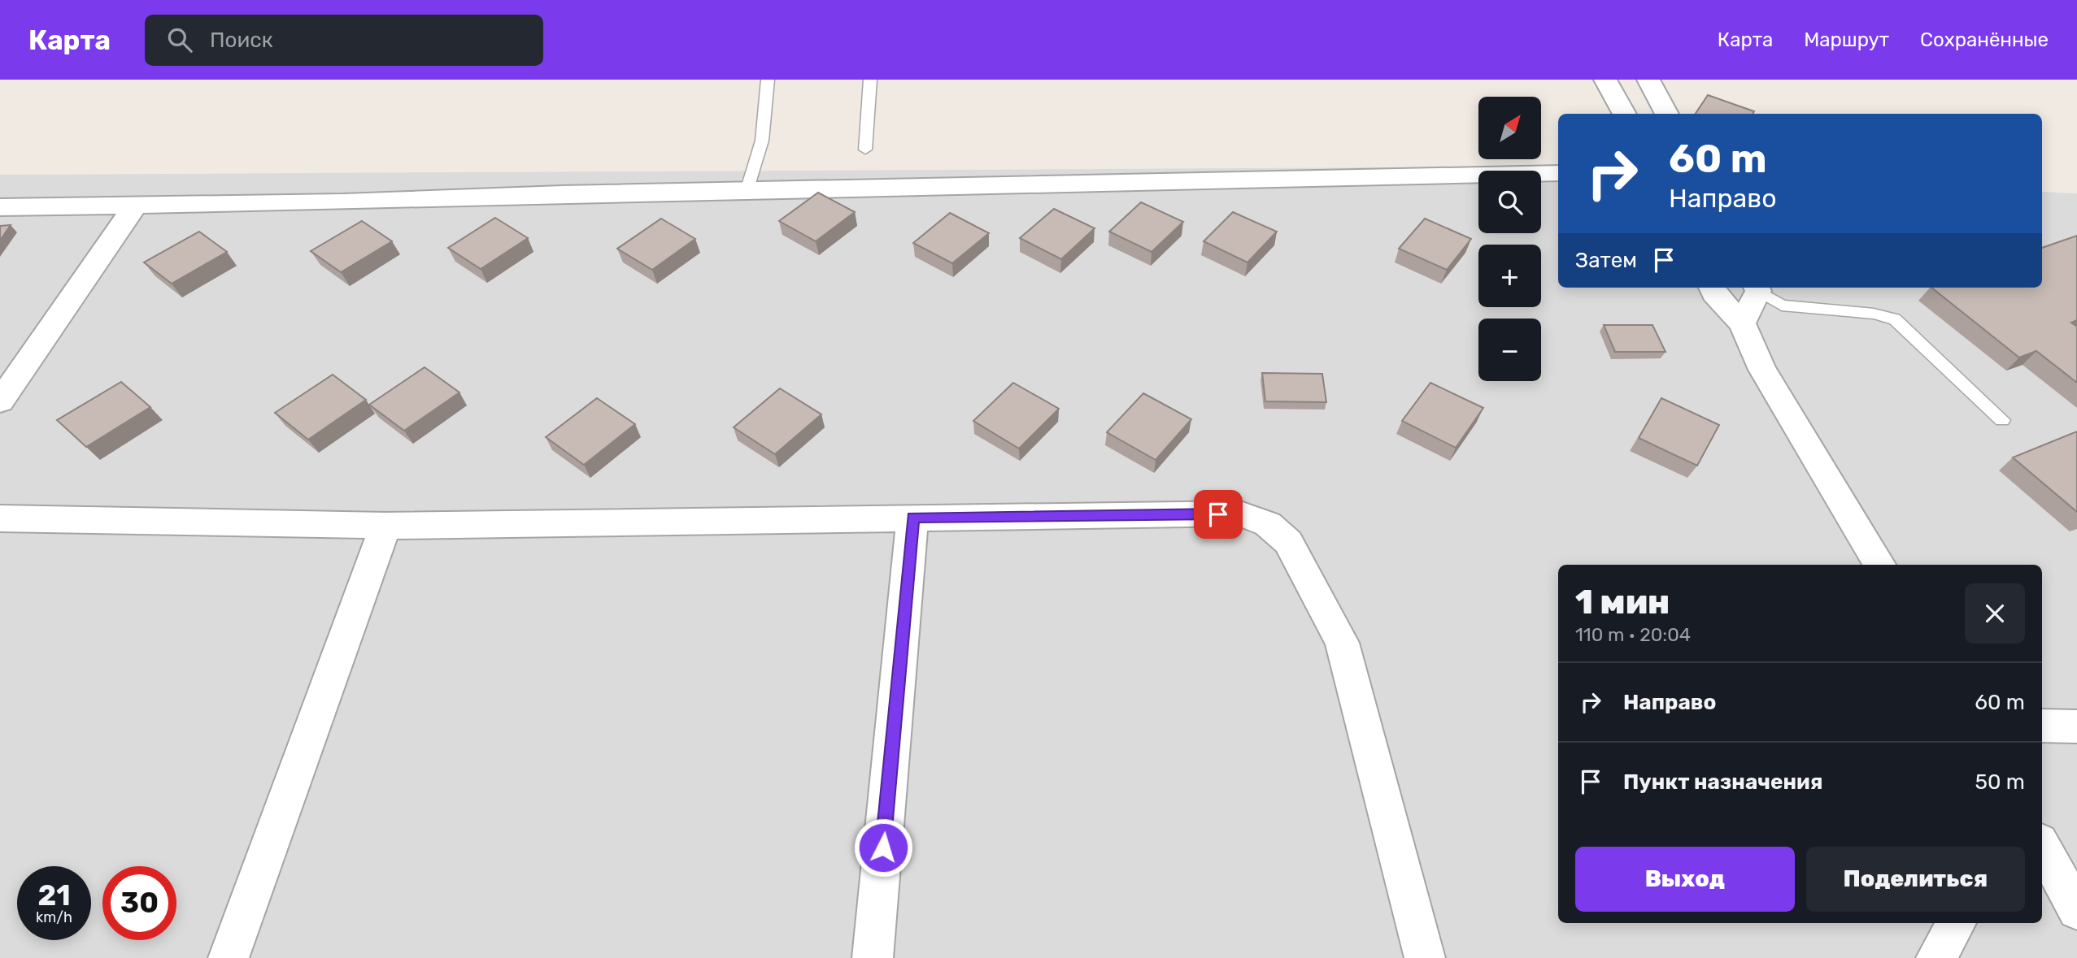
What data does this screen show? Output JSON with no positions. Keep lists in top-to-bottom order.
{
  "north": "top right",
  "page": {
    "header": "Карта",
    "search": "Поиск",
    "nav": ["Карта", "Маршрут", "Сохранённые"],
    "map_buttons": ["+", "−"],
    "turn": ["60 m", "Направо"],
    "then": "Затем",
    "heading": ["1 мин", "110 m · 20:04"],
    "list": [
      {
        "name": "Направо",
        "value": "60 m"
      },
      {
        "name": "Пункт назначения",
        "value": "50 m"
      }
    ],
    "buttons": ["Выход", "Поделиться"],
    "speed": "21 km/h",
    "limit": "30"
  }
}
